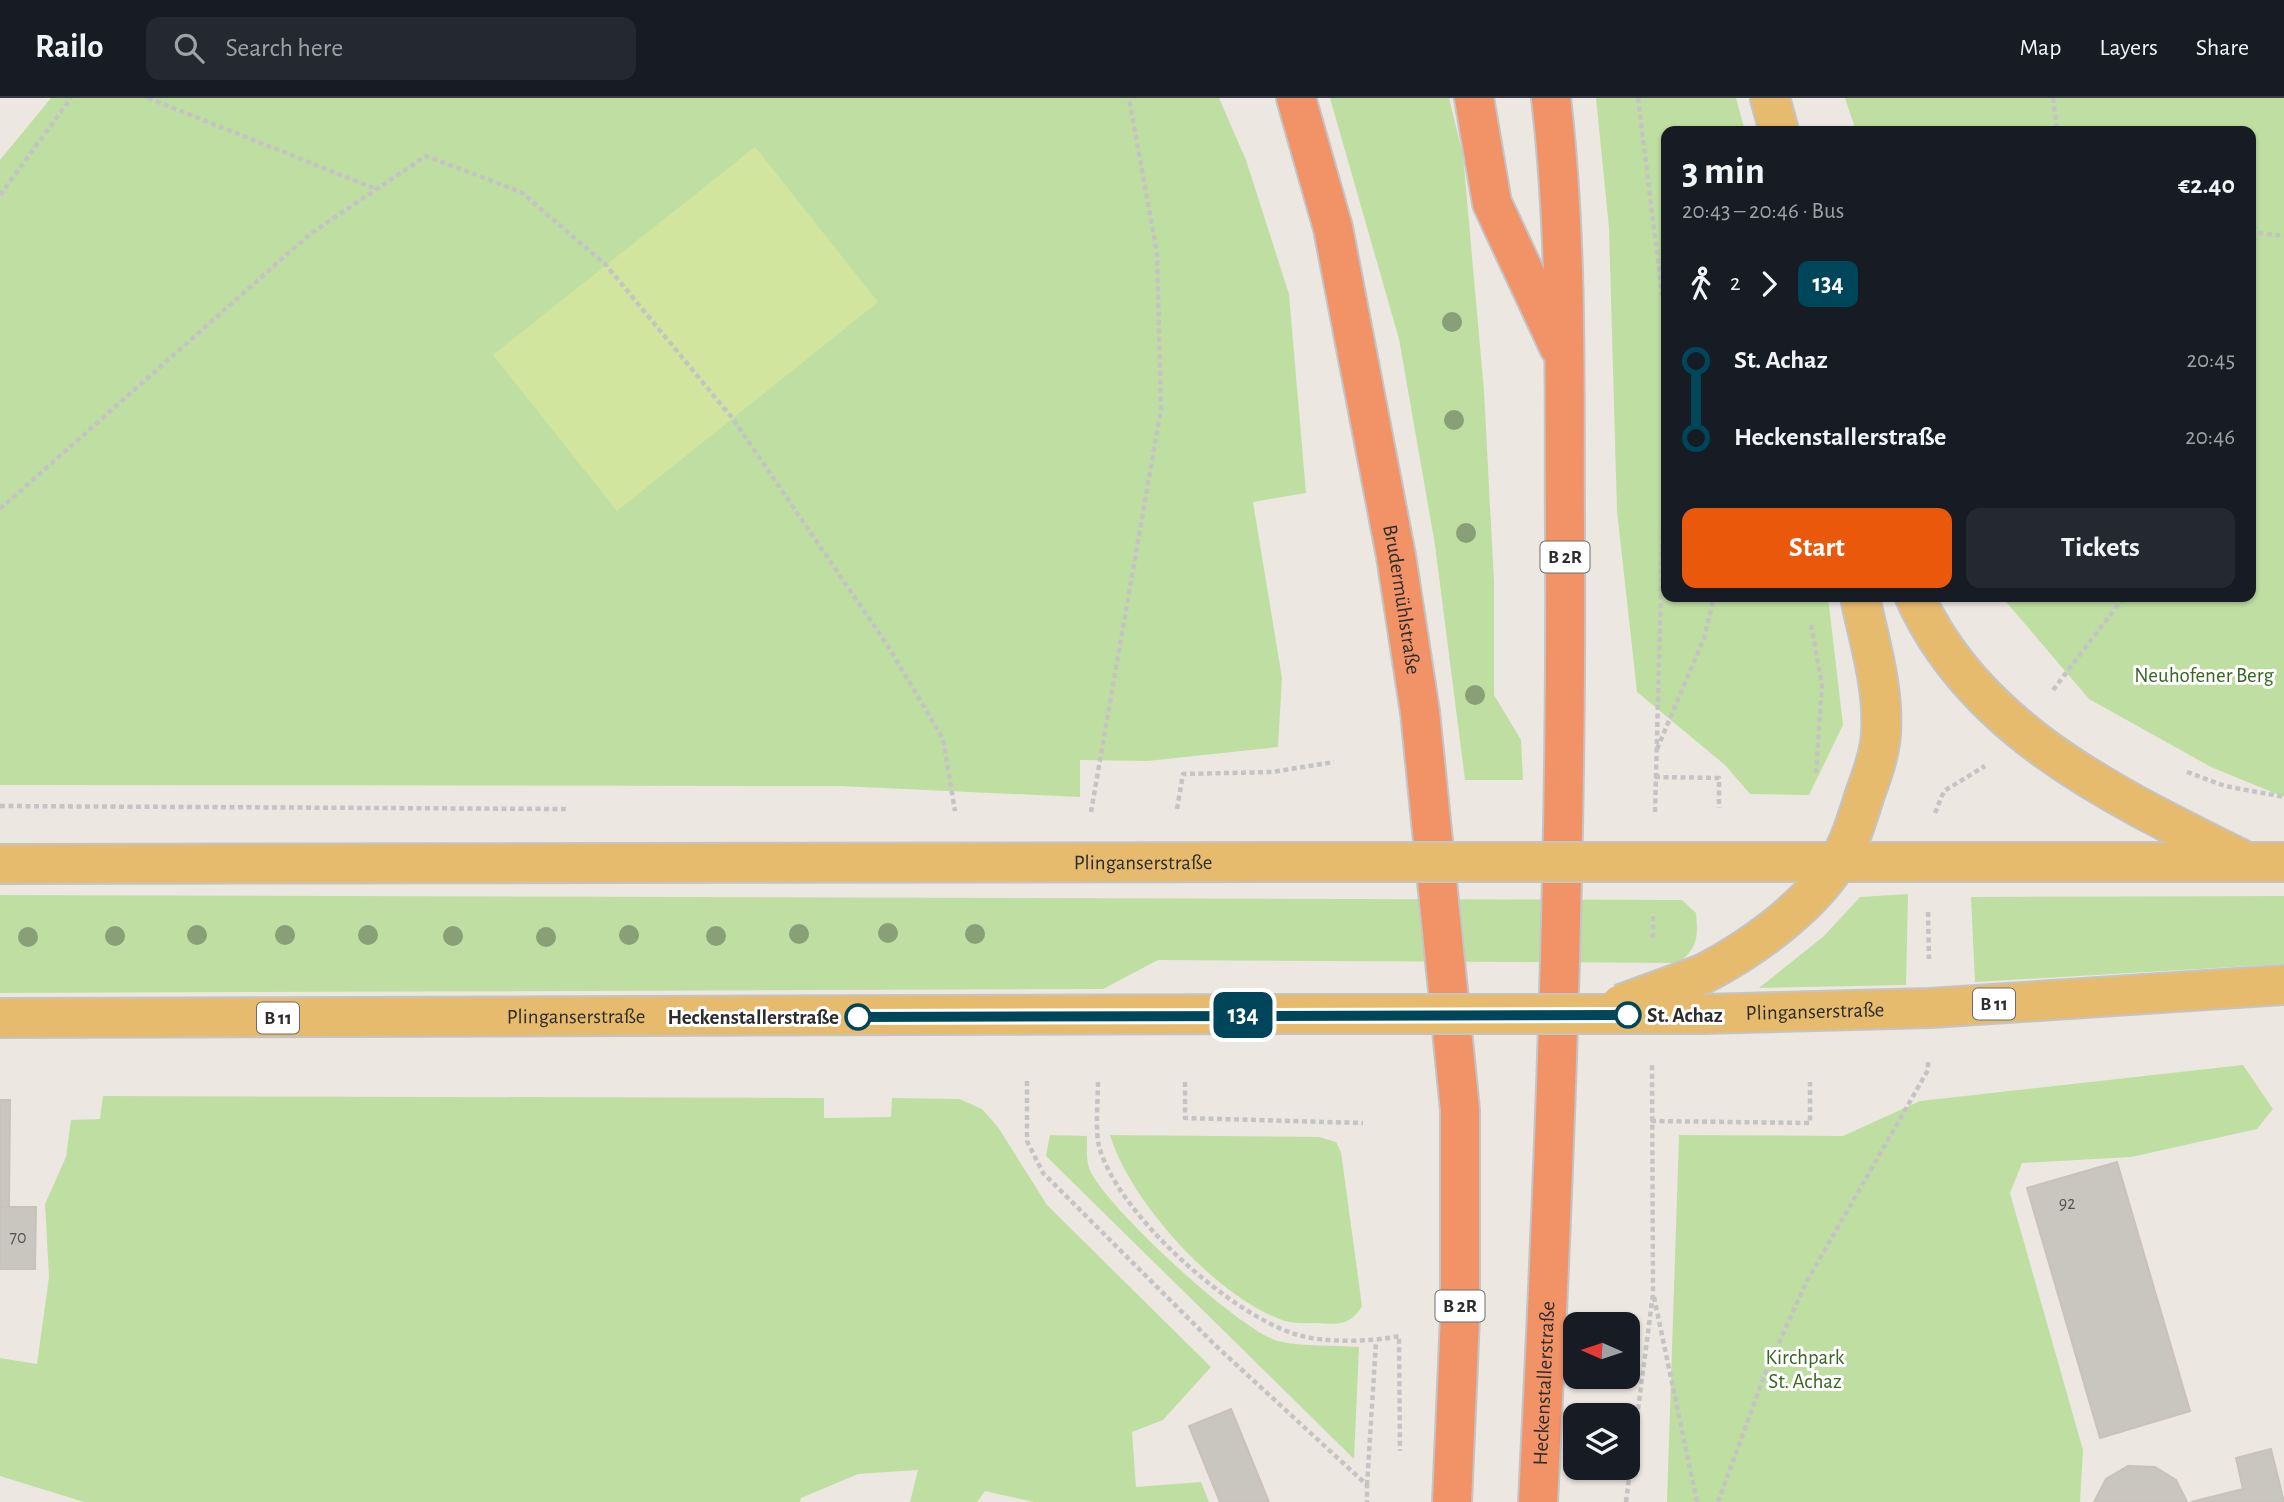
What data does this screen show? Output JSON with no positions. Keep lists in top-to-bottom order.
{
  "streets": {
    "highway": ["B 2R", "Brudermühlstraße", "Heckenstallerstraße"],
    "main road": ["Plinganserstraße", "B 11"]
  },
  "crossings": [
    ["B 2R", "Heckenstallerstraße"]
  ],
  "parks": ["Neuhofener Berg", "Kirchpark St. Achaz"],
  "places": ["St. Achaz", "Heckenstallerstraße"],
  "lines": ["bus line 134"],
  "house_numbers": ["92", "70"],
  "north": "left",
  "page": {
    "header": "Railo",
    "search": "Search here",
    "nav": ["Map", "Layers", "Share"],
    "on_map": "134",
    "heading": ["3 min", "20:43 – 20:46 · Bus", "€2.40"],
    "legs": ["2", "134"],
    "list": [
      {
        "name": "St. Achaz",
        "value": "20:45"
      },
      {
        "name": "Heckenstallerstraße",
        "value": "20:46"
      }
    ],
    "buttons": ["Start", "Tickets"]
  }
}
